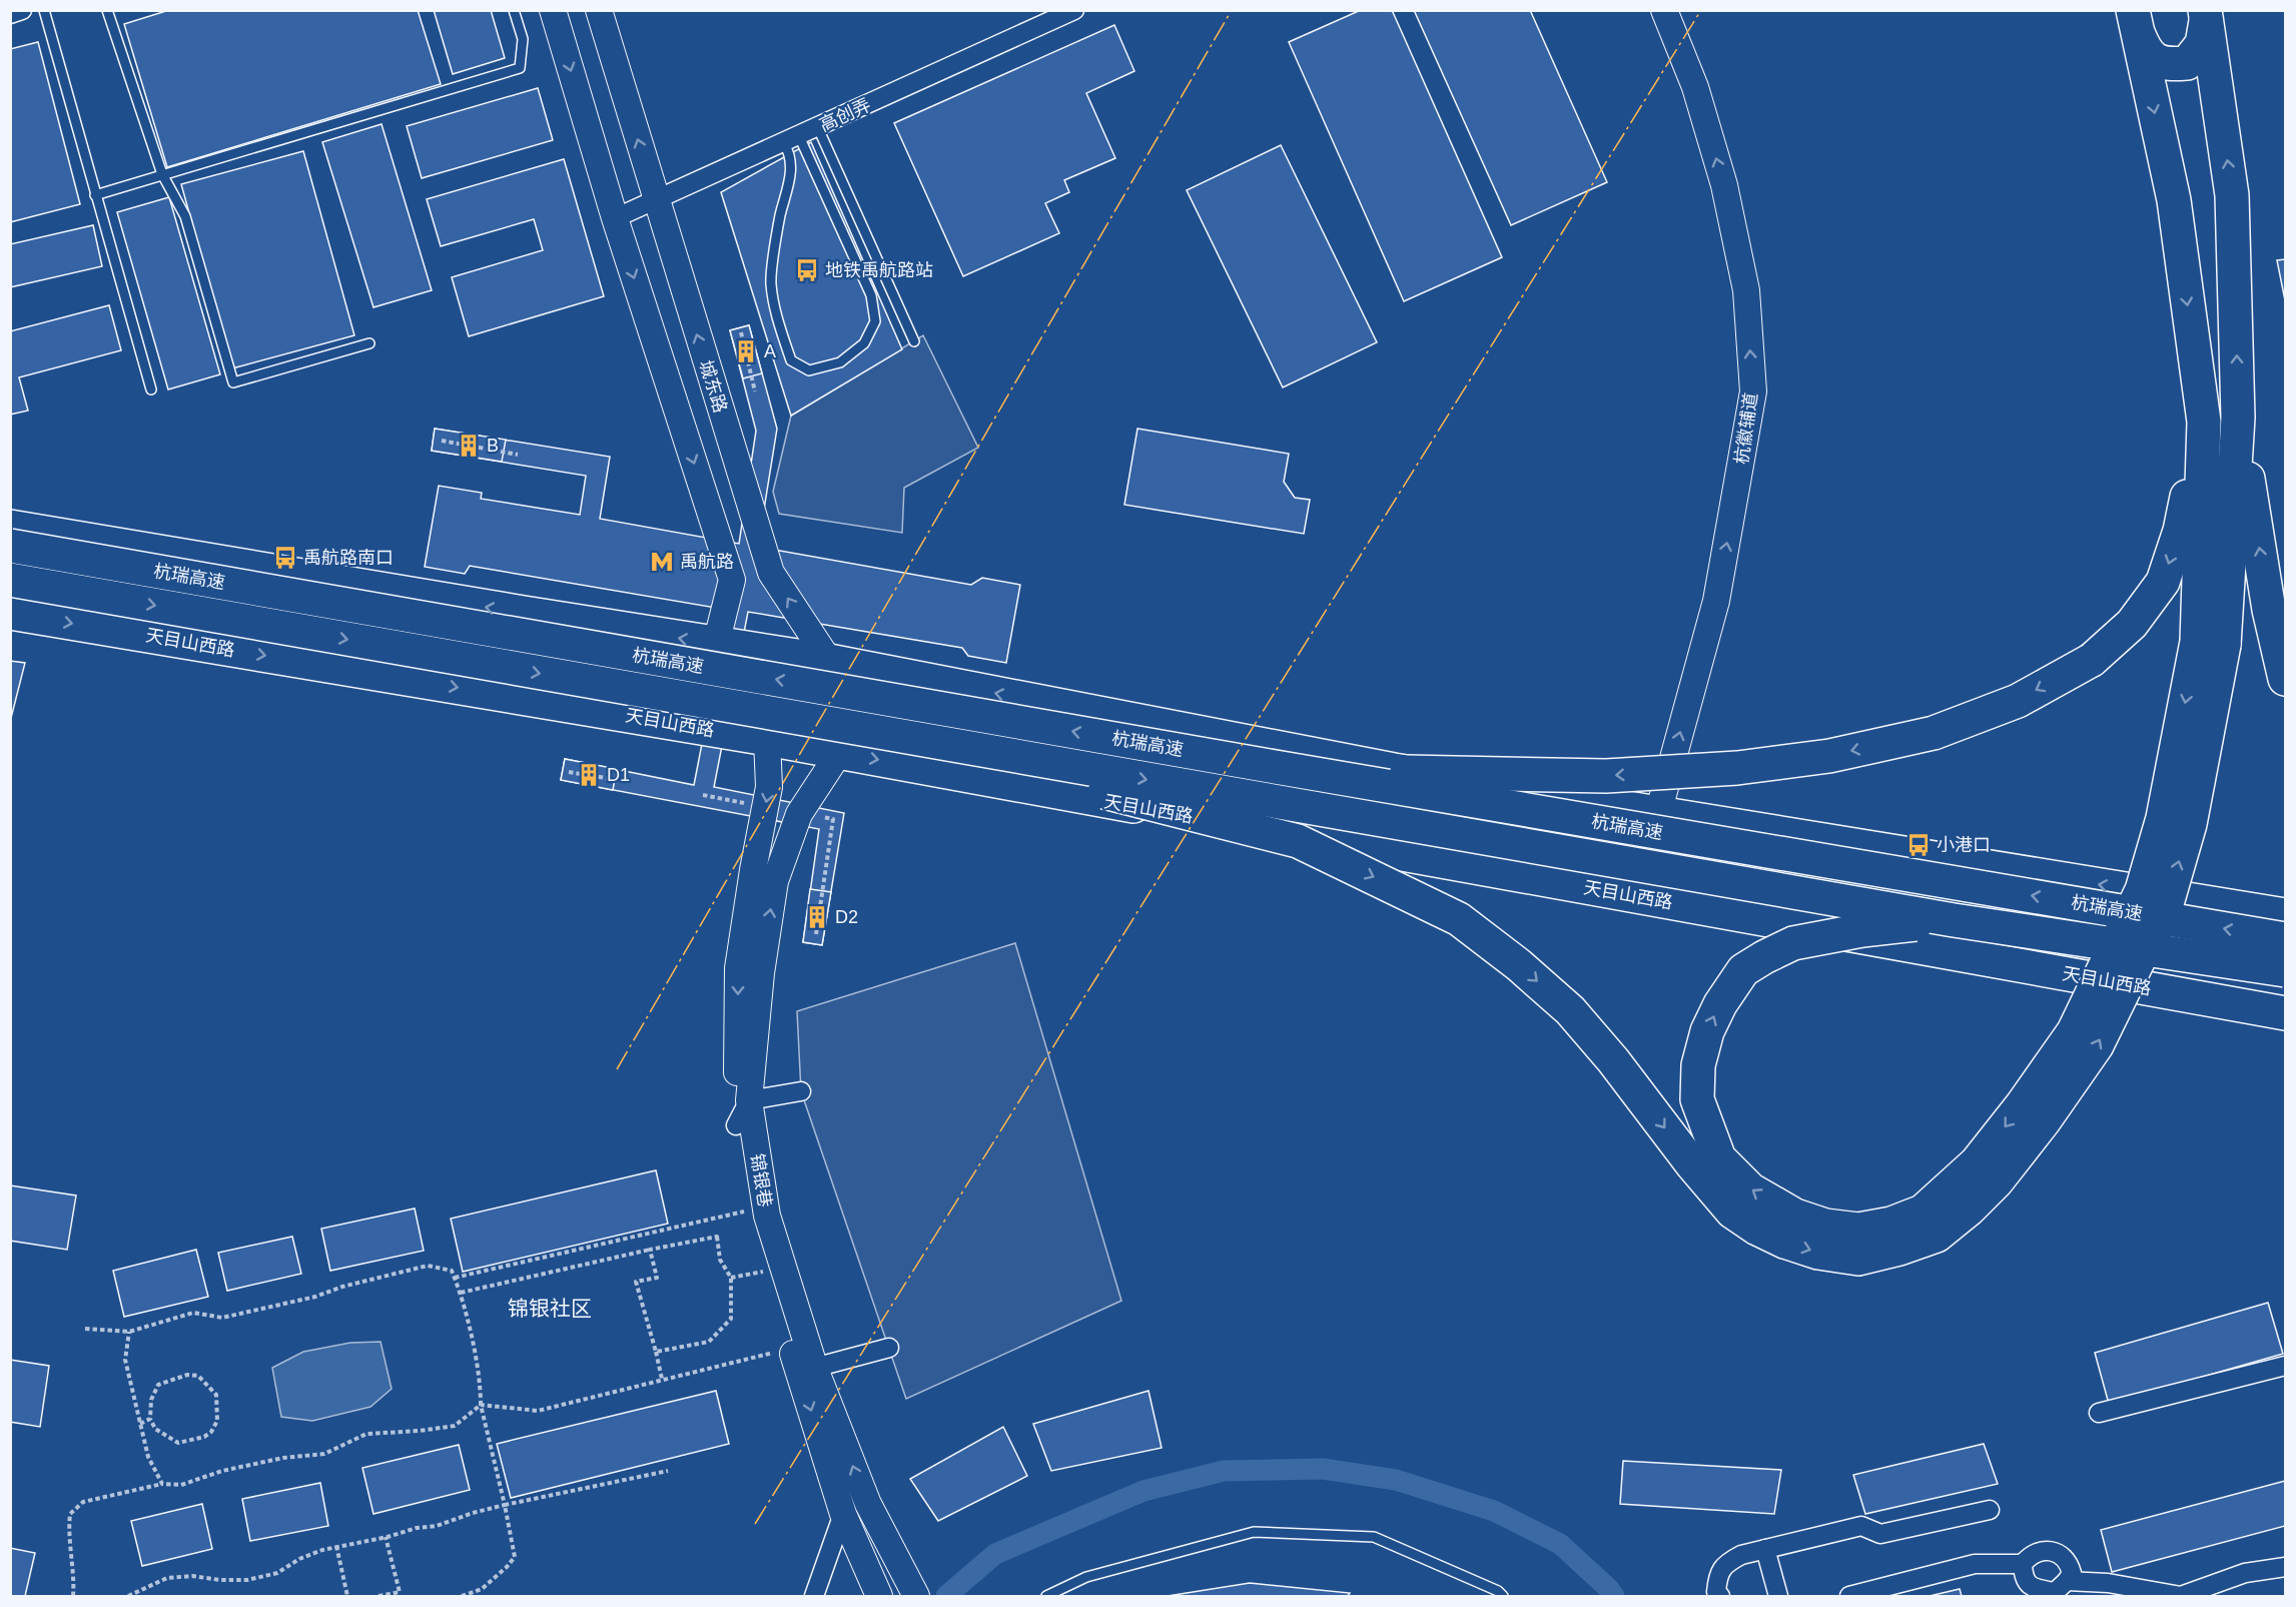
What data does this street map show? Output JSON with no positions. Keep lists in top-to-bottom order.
{
  "streets": {
    "highway": ["杭瑞高速", "天目山西路"],
    "main road": ["城东路", "杭徽辅道", "锦银巷"],
    "street": ["高创弄"]
  },
  "crossings": [
    ["高创弄", "城东路"],
    ["城东路", "杭瑞高速"],
    ["城东路", "天目山西路"],
    ["城东路", "锦银巷"],
    ["杭瑞高速", "天目山西路"],
    ["杭瑞高速", "锦银巷"],
    ["天目山西路", "锦银巷"]
  ],
  "one_way": ["杭徽辅道"],
  "districts": ["锦银社区"],
  "places": {
    "bus stop": ["地铁禹航路站", "禹航路南口", "小港口"],
    "building": [
      "A",
      "B",
      "D1",
      "D2"
    ],
    "metro station": ["禹航路"]
  }
}
